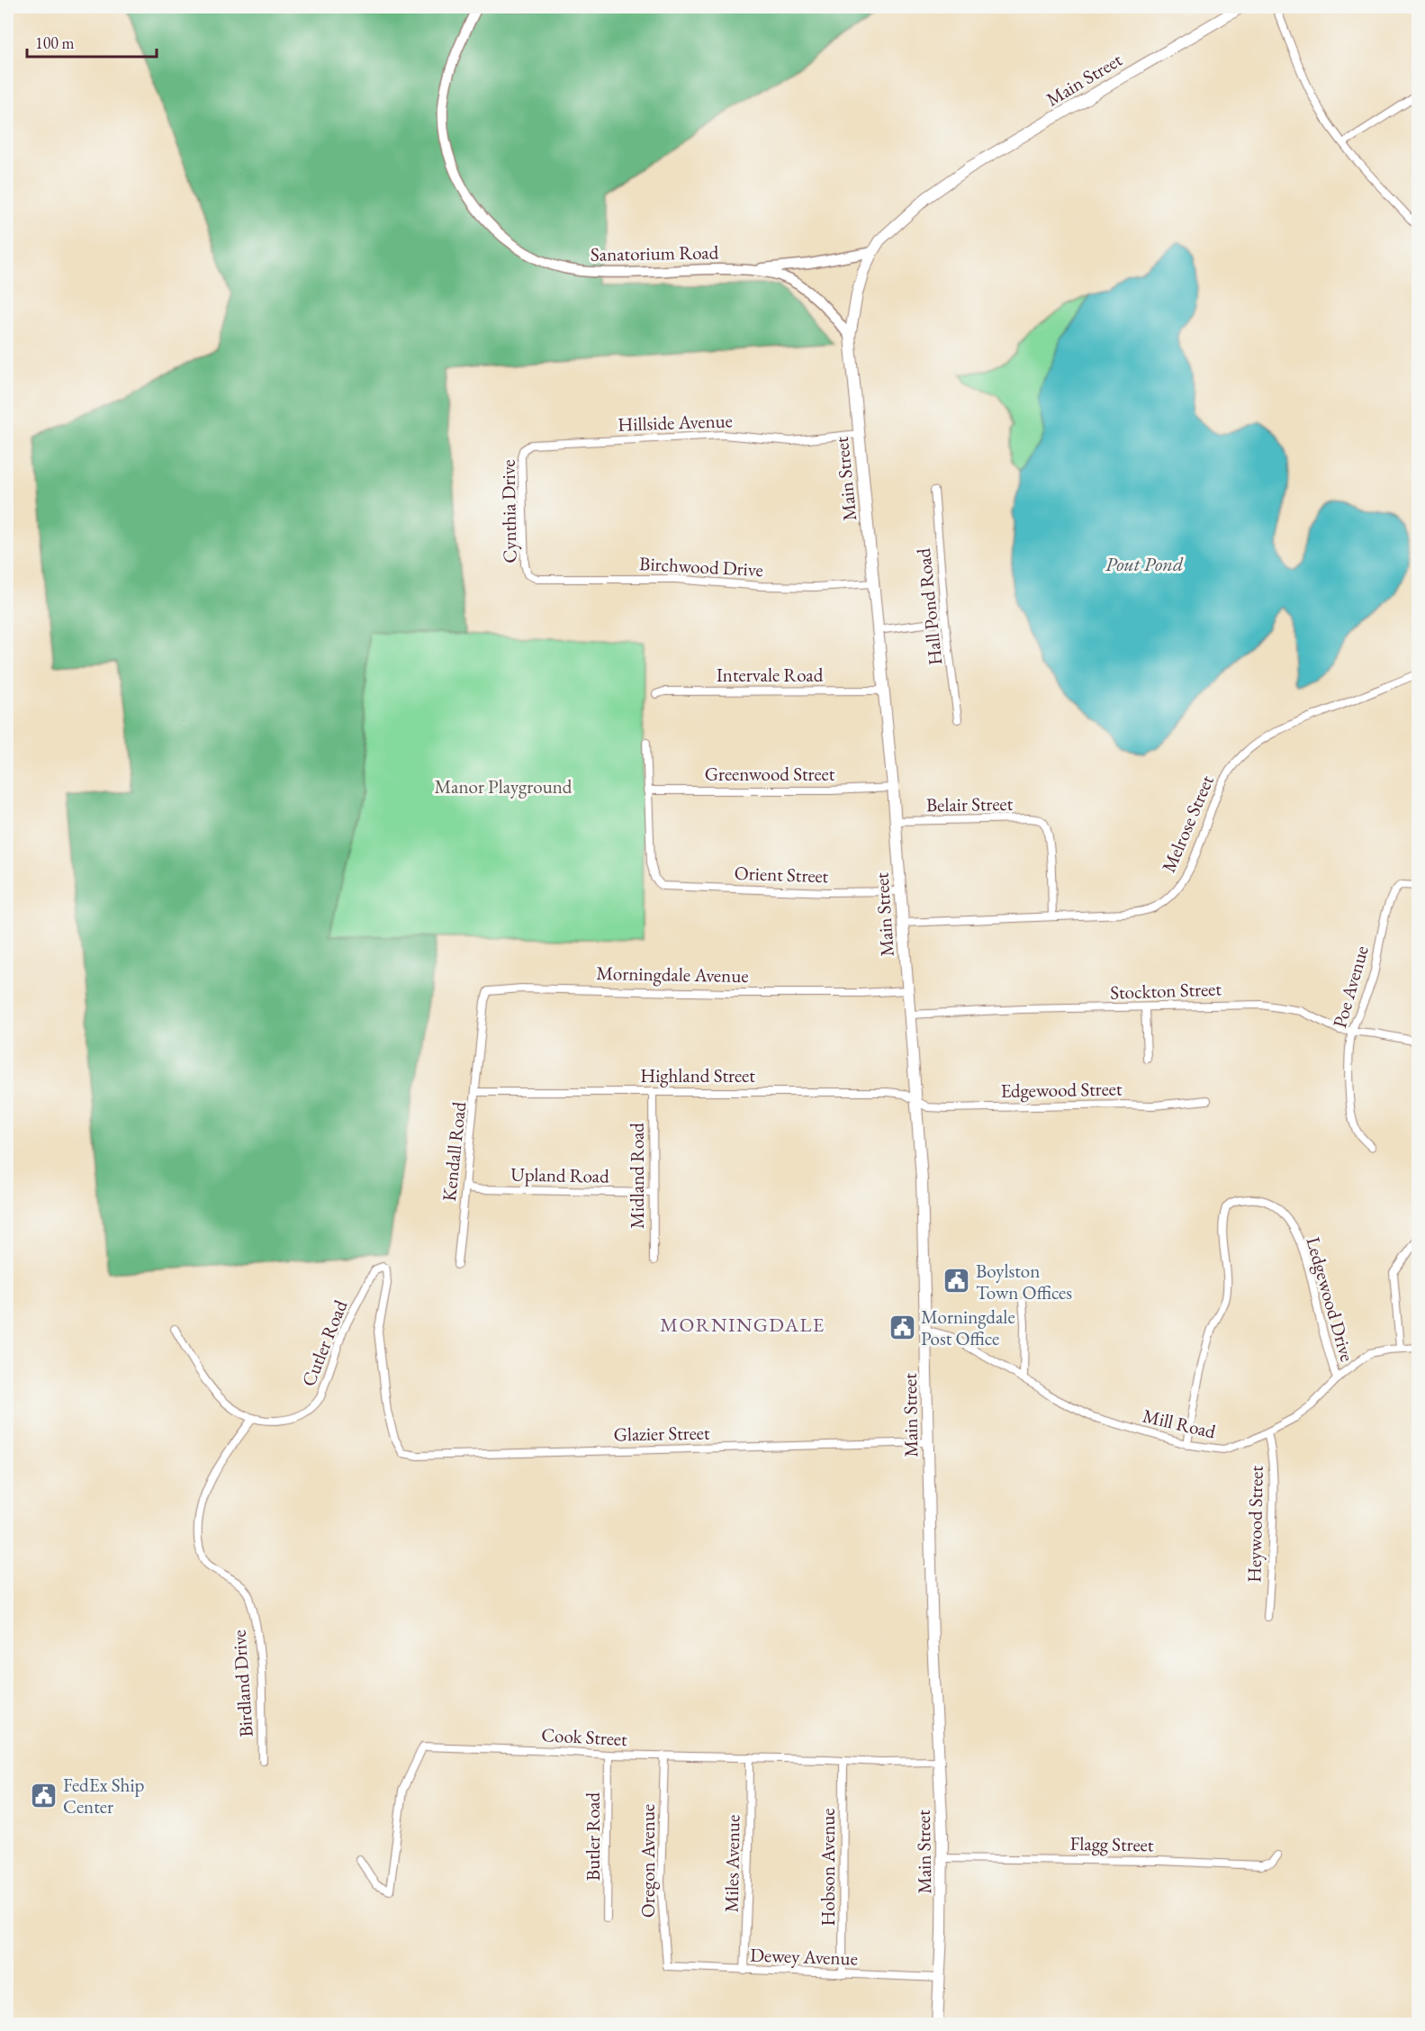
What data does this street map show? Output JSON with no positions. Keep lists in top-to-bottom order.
{
  "streets": {
    "main road": ["Main Street"],
    "street": [
      "Sanatorium Road",
      "Hillside Avenue",
      "Cynthia Drive",
      "Birchwood Drive",
      "Hall Pond Road",
      "Intervale Road",
      "Greenwood Street",
      "Belair Street",
      "Melrose Street",
      "Orient Street",
      "Morningdale Avenue",
      "Poe Avenue",
      "Stockton Street",
      "Highland Street",
      "Edgewood Street",
      "Kendall Road",
      "Upland Road",
      "Midland Road",
      "Ledgewood Drive",
      "Cutler Road",
      "Mill Road",
      "Glazier Street",
      "Heywood Street",
      "Birdland Drive",
      "Cook Street",
      "Butler Road",
      "Flagg Street",
      "Oregon Avenue",
      "Miles Avenue",
      "Hobson Avenue",
      "Dewey Avenue"
    ]
  },
  "crossings": [
    ["Main Street", "Sanatorium Road"],
    ["Main Street", "Hillside Avenue"],
    ["Main Street", "Birchwood Drive"],
    ["Main Street", "Intervale Road"],
    ["Main Street", "Greenwood Street"],
    ["Main Street", "Belair Street"],
    ["Main Street", "Melrose Street"],
    ["Main Street", "Orient Street"],
    ["Main Street", "Morningdale Avenue"],
    ["Main Street", "Stockton Street"],
    ["Main Street", "Highland Street"],
    ["Main Street", "Edgewood Street"],
    ["Main Street", "Mill Road"],
    ["Main Street", "Glazier Street"],
    ["Main Street", "Cook Street"],
    ["Main Street", "Flagg Street"],
    ["Main Street", "Dewey Avenue"],
    ["Hillside Avenue", "Cynthia Drive"],
    ["Cynthia Drive", "Birchwood Drive"],
    ["Greenwood Street", "Orient Street"],
    ["Belair Street", "Melrose Street"],
    ["Morningdale Avenue", "Kendall Road"],
    ["Poe Avenue", "Stockton Street"],
    ["Highland Street", "Edgewood Street"],
    ["Highland Street", "Kendall Road"],
    ["Highland Street", "Midland Road"],
    ["Kendall Road", "Upland Road"],
    ["Upland Road", "Midland Road"],
    ["Ledgewood Drive", "Mill Road"],
    ["Cutler Road", "Glazier Street"],
    ["Cutler Road", "Birdland Drive"],
    ["Mill Road", "Heywood Street"],
    ["Cook Street", "Butler Road"],
    ["Cook Street", "Oregon Avenue"],
    ["Cook Street", "Miles Avenue"],
    ["Cook Street", "Hobson Avenue"],
    ["Oregon Avenue", "Dewey Avenue"],
    ["Miles Avenue", "Dewey Avenue"],
    ["Hobson Avenue", "Dewey Avenue"]
  ],
  "districts": ["MORNINGDALE"],
  "water": ["Pout Pond"],
  "parks": ["Manor Playground"],
  "places": {
    "public building": ["Boylston Town Offices", "Morningdale Post Office", "FedEx Ship Center"]
  },
  "scale_bar": "100 m"
}
